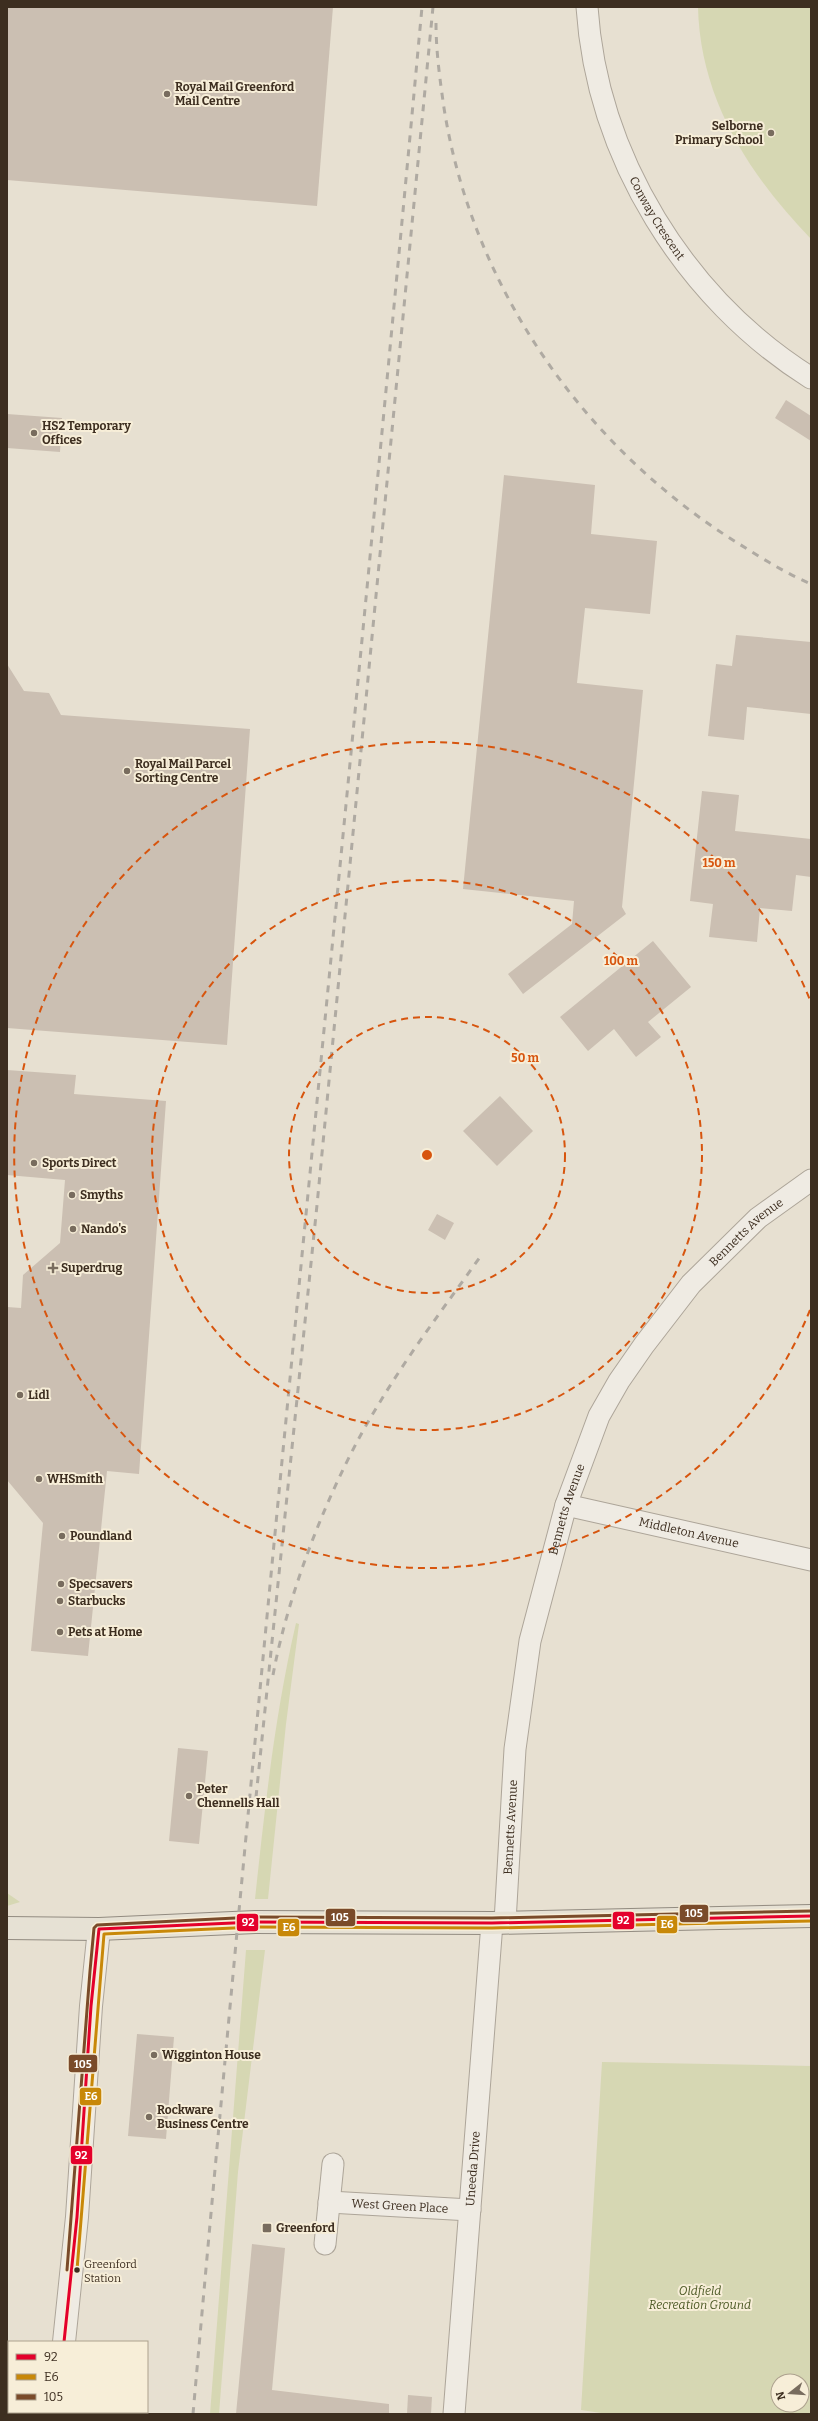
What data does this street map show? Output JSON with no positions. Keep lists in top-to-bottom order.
{
  "streets": {
    "street": [
      "Conway Crescent",
      "Bennetts Avenue",
      "Middleton Avenue",
      "Uneeda Drive",
      "West Green Place"
    ]
  },
  "crossings": [
    ["Bennetts Avenue", "Middleton Avenue"],
    ["Bennetts Avenue", "Uneeda Drive"],
    ["Uneeda Drive", "West Green Place"]
  ],
  "parks": ["Oldfield Recreation Ground"],
  "places": {
    "other": [
      "Royal Mail Greenford Mail Centre",
      "Selborne Primary School",
      "HS2 Temporary Offices",
      "Royal Mail Parcel Sorting Centre",
      "Sports Direct",
      "Smyths",
      "Nando's",
      "Lidl",
      "WHSmith",
      "Poundland",
      "Specsavers",
      "Starbucks",
      "Pets at Home",
      "Peter Chennells Hall",
      "Wigginton House",
      "Rockware Business Centre",
      "Greenford Station"
    ],
    "health": ["Superdrug"],
    "transit": ["Greenford"]
  },
  "lines": ["transit line 105", "transit line 92", "transit line E6"],
  "legend": ["92", "E6", "105"],
  "north": "left",
  "rings": ["150 m", "100 m", "50 m"]
}
